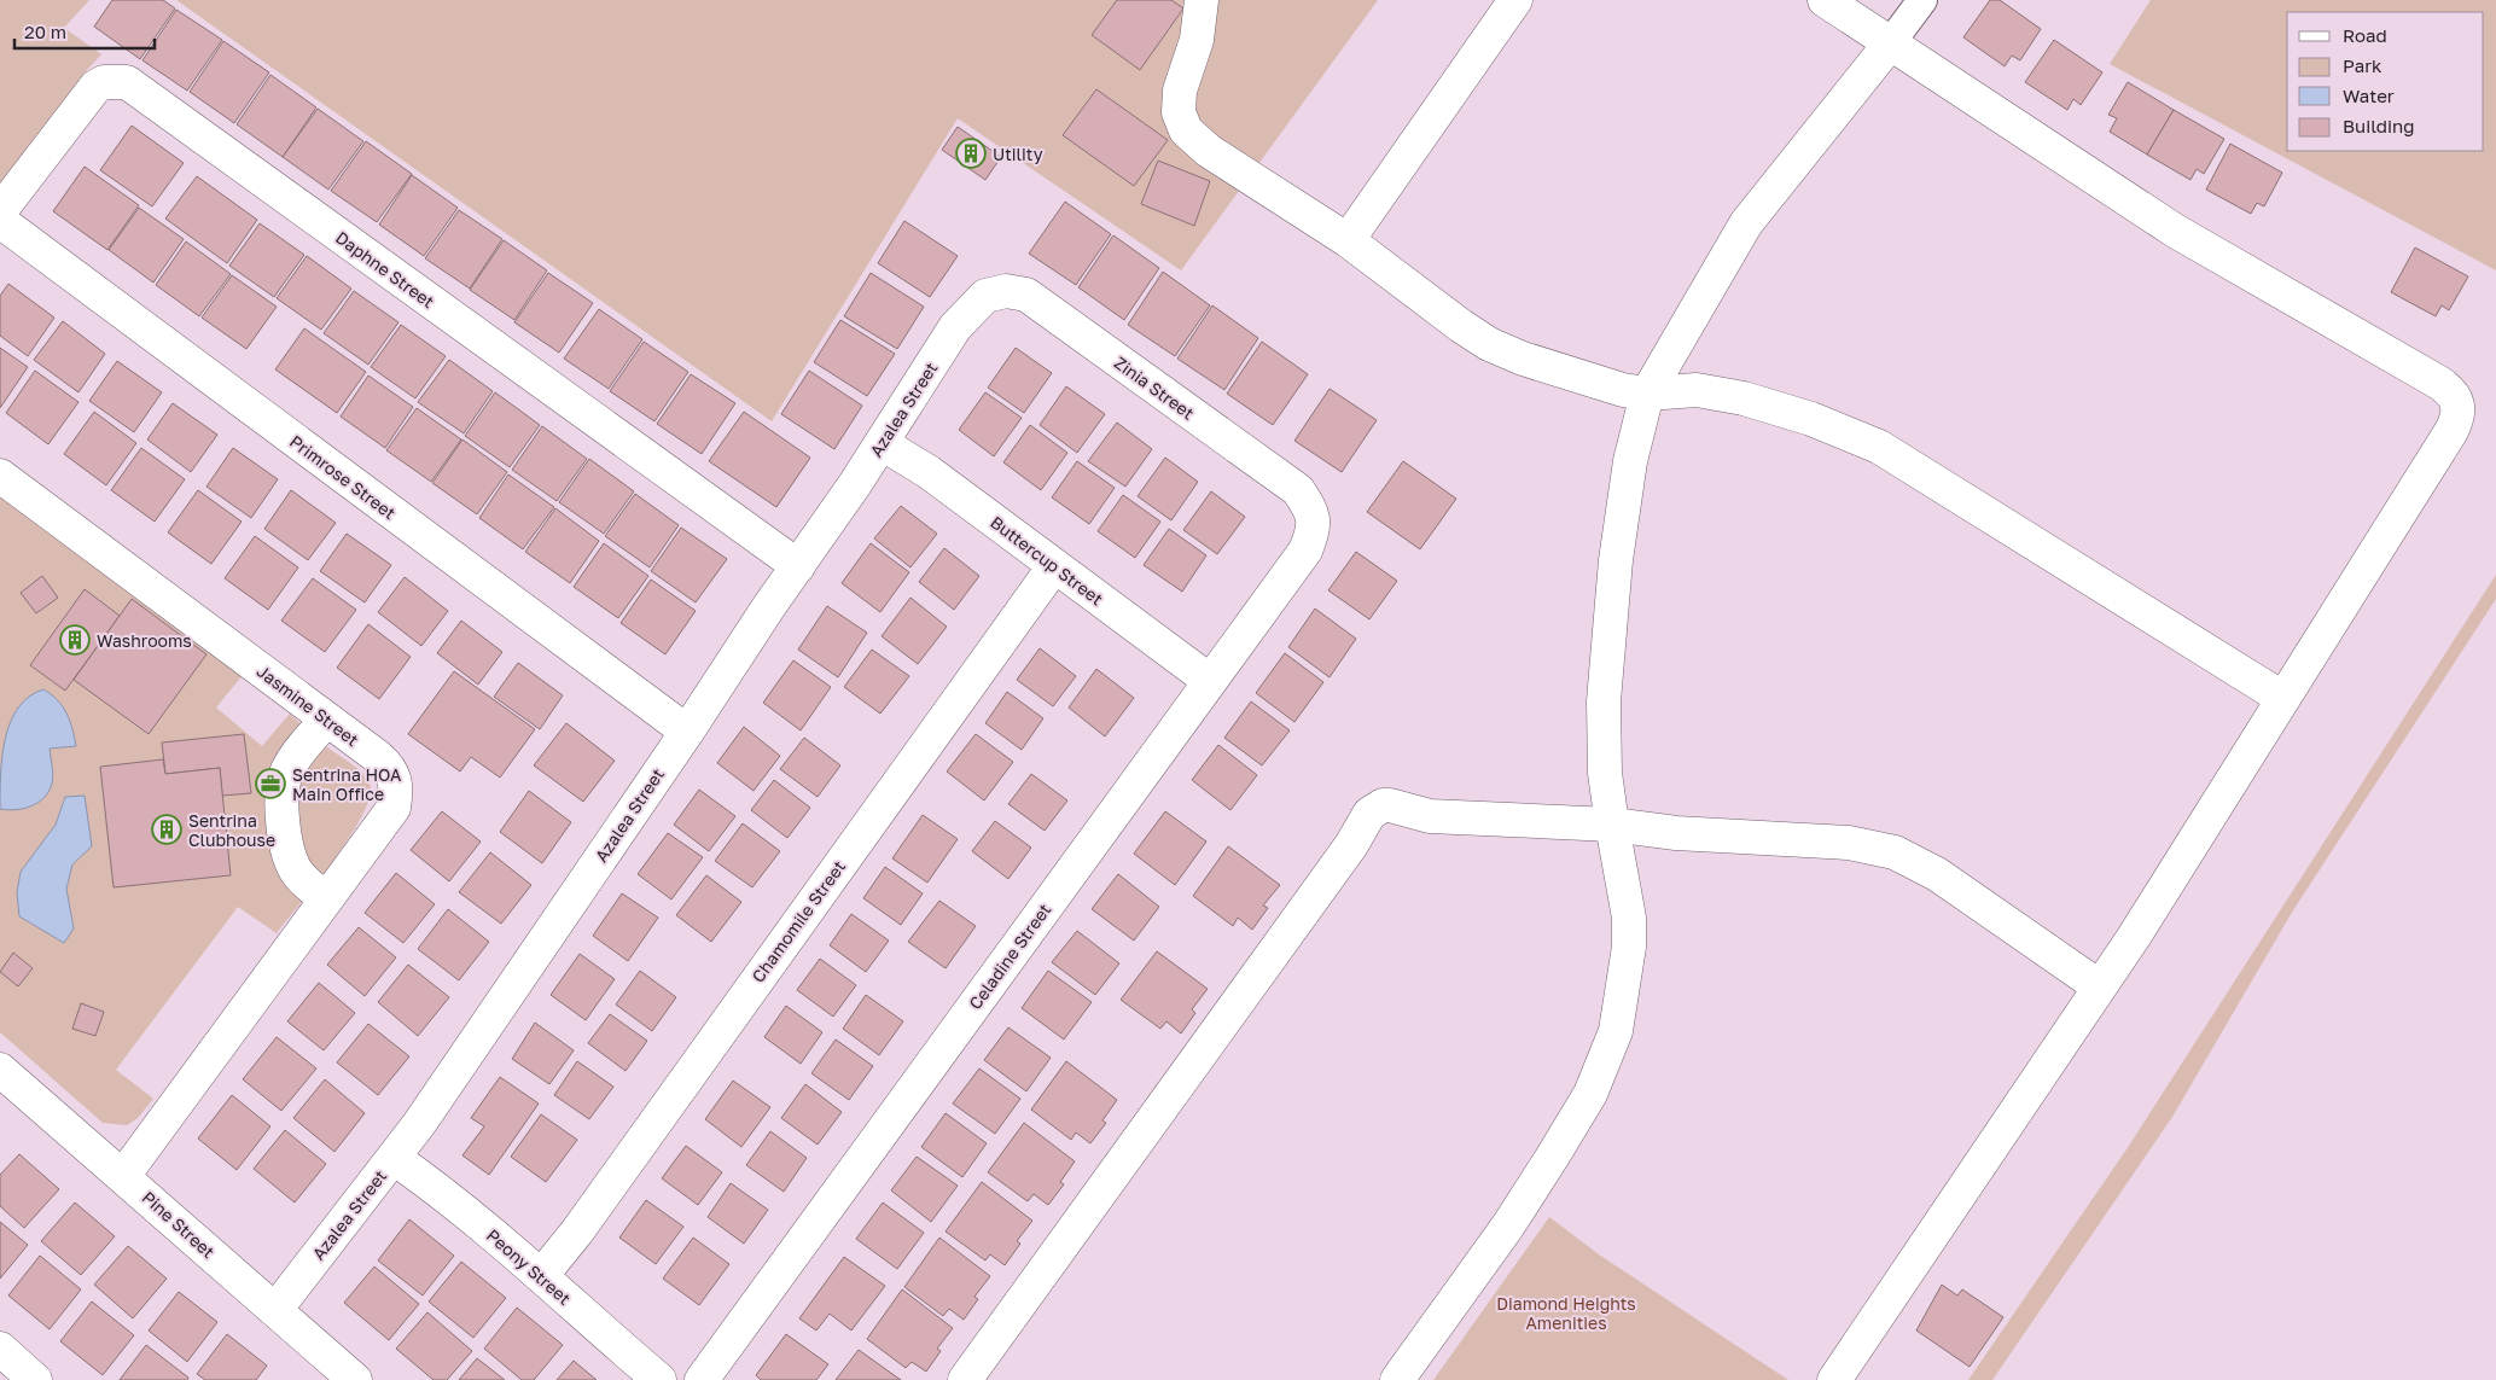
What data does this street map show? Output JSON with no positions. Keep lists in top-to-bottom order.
{
  "streets": {
    "street": [
      "Daphne Street",
      "Zinia Street",
      "Azalea Street",
      "Primrose Street",
      "Buttercup Street",
      "Jasmine Street",
      "Chamomile Street",
      "Celadine Street",
      "Pine Street",
      "Peony Street"
    ]
  },
  "crossings": [
    ["Daphne Street", "Azalea Street"],
    ["Zinia Street", "Azalea Street"],
    ["Zinia Street", "Celadine Street"],
    ["Azalea Street", "Primrose Street"],
    ["Azalea Street", "Buttercup Street"],
    ["Azalea Street", "Pine Street"],
    ["Azalea Street", "Peony Street"],
    ["Buttercup Street", "Chamomile Street"],
    ["Buttercup Street", "Celadine Street"],
    ["Jasmine Street", "Pine Street"],
    ["Chamomile Street", "Peony Street"]
  ],
  "parks": ["Diamond Heights Amenities"],
  "places": {
    "building": ["Utility", "Washrooms", "Sentrina Clubhouse"],
    "office": ["Sentrina HOA Main Office"]
  },
  "legend": [
    "Road",
    "Park",
    "Water",
    "Building"
  ],
  "scale_bar": "20 m"
}
